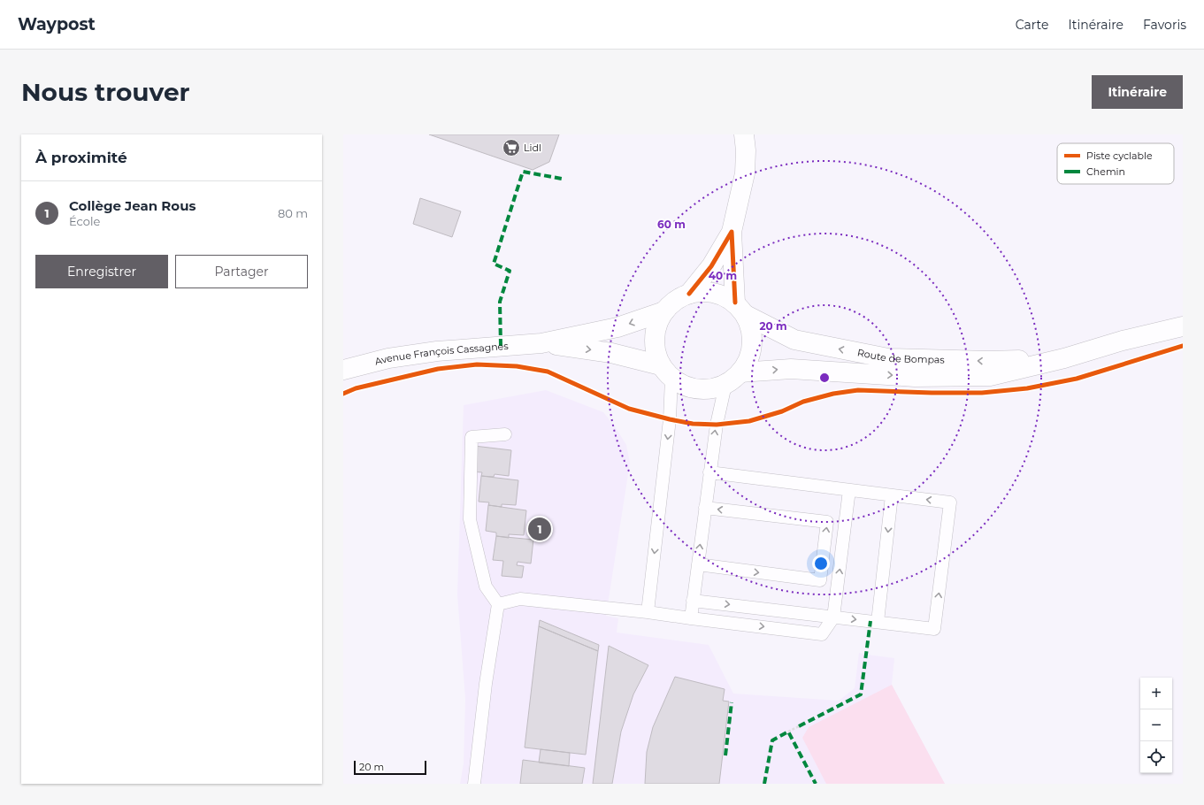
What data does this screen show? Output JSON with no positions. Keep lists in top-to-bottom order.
{
  "streets": {
    "main road": ["Avenue François Cassagnes", "Route de Bompas"]
  },
  "crossings": [
    ["Avenue François Cassagnes", "Route de Bompas"]
  ],
  "places": {
    "supermarket": ["Lidl"]
  },
  "legend": ["Piste cyclable", "Chemin"],
  "scale_bar": "20 m",
  "page": {
    "header": "Waypost",
    "nav": ["Carte", "Itinéraire", "Favoris"],
    "buttons": [
      "Itinéraire",
      ["Enregistrer", "Partager"]
    ],
    "title": "Nous trouver",
    "heading": "À proximité",
    "list": [
      {
        "mark": "1",
        "name": "Collège Jean Rous",
        "note": "École",
        "value": "80 m"
      }
    ],
    "pins": "1",
    "map_buttons": ["+", "−"],
    "scale": "20 m"
  },
  "rings": ["60 m", "40 m", "20 m"]
}
